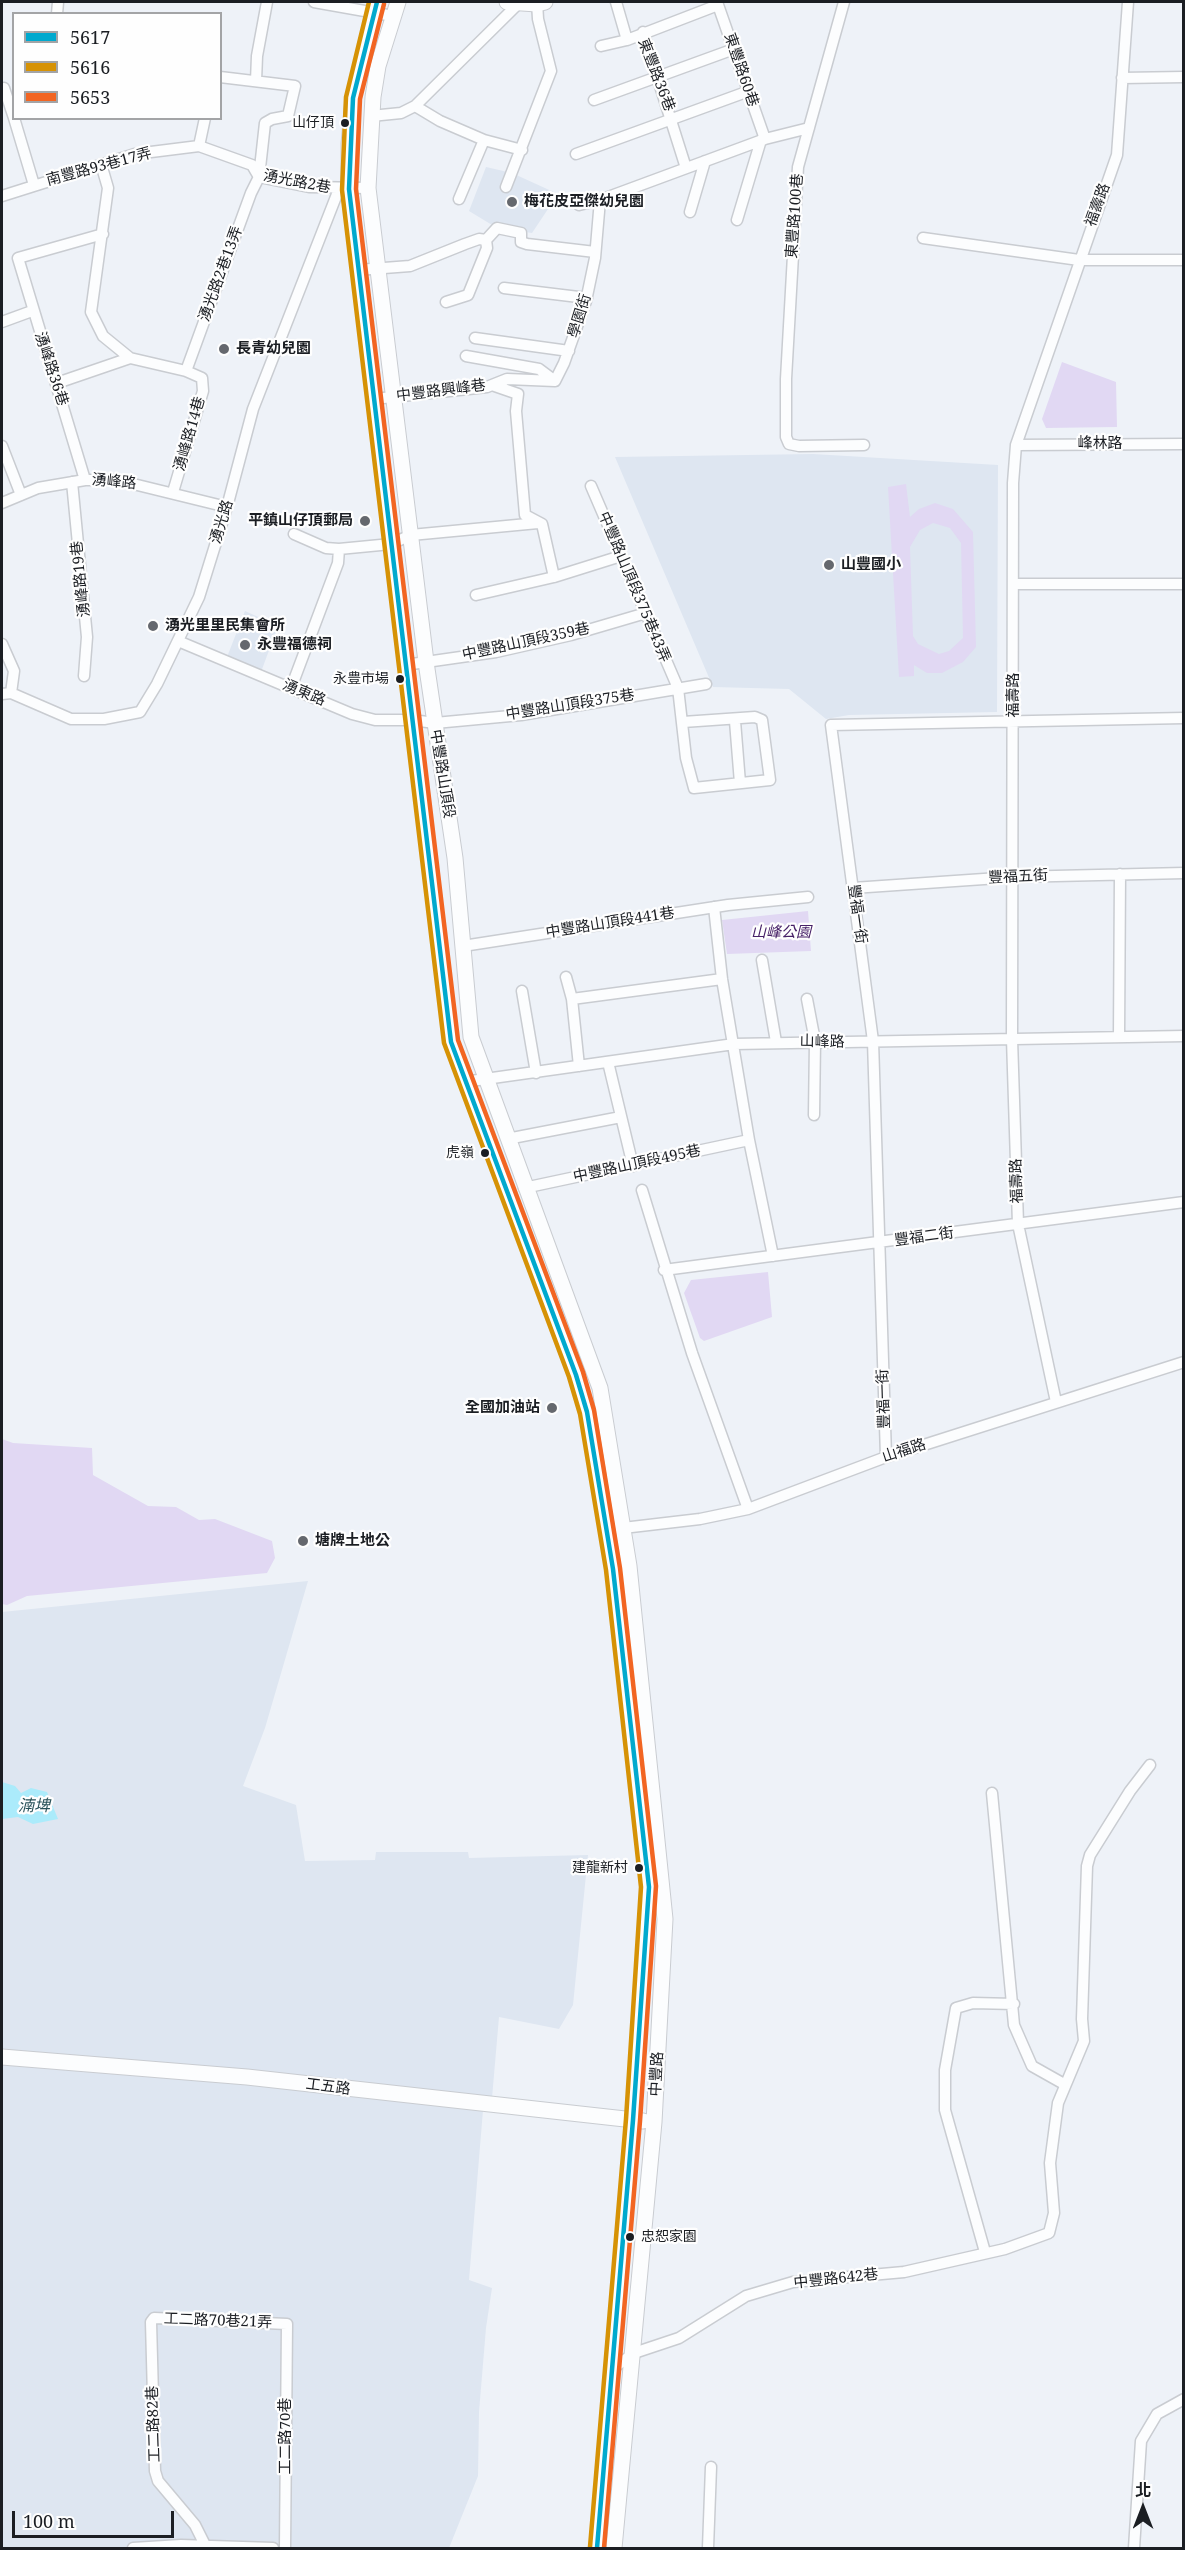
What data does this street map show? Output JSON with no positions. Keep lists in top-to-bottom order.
{
  "streets": {
    "main road": ["中豐路山頂段", "中豐路", "工五路"],
    "street": [
      "東豐路60巷",
      "東豐路36巷",
      "南豐路93巷17弄",
      "湧光路2巷",
      "福壽路",
      "東豐路100巷",
      "湧光路2巷13弄",
      "學園街",
      "湧峰路36巷",
      "中豐路興峰巷",
      "湧峰路14巷",
      "峰林路",
      "湧峰路",
      "湧光路",
      "湧峰路19巷",
      "中豐路山頂段375巷43弄",
      "中豐路山頂段359巷",
      "湧東路",
      "中豐路山頂段375巷",
      "豐福五街",
      "豐福一街",
      "中豐路山頂段441巷",
      "山峰路",
      "中豐路山頂段495巷",
      "豐福二街",
      "山福路",
      "中豐路642巷",
      "工二路70巷21弄",
      "工二路82巷",
      "工二路70巷"
    ]
  },
  "crossings": [
    ["南豐路93巷17弄", "湧光路2巷"],
    ["湧光路2巷", "湧光路2巷13弄"],
    ["湧光路2巷", "湧光路"],
    ["湧光路2巷", "中豐路山頂段"],
    ["福壽路", "峰林路"],
    ["福壽路", "豐福五街"],
    ["福壽路", "豐福一街"],
    ["福壽路", "山峰路"],
    ["福壽路", "豐福二街"],
    ["福壽路", "山福路"],
    ["湧光路2巷13弄", "湧峰路14巷"],
    ["學園街", "中豐路興峰巷"],
    ["湧峰路36巷", "湧峰路"],
    ["中豐路興峰巷", "中豐路山頂段"],
    ["湧峰路14巷", "湧峰路"],
    ["湧峰路", "湧光路"],
    ["湧峰路", "湧峰路19巷"],
    ["湧光路", "湧東路"],
    ["湧光路", "中豐路山頂段"],
    ["中豐路山頂段375巷43弄", "中豐路山頂段359巷"],
    ["中豐路山頂段375巷43弄", "中豐路山頂段375巷"],
    ["中豐路山頂段359巷", "中豐路山頂段"],
    ["湧東路", "中豐路山頂段375巷"],
    ["湧東路", "中豐路山頂段"],
    ["中豐路山頂段375巷", "中豐路山頂段"],
    ["中豐路山頂段", "中豐路山頂段441巷"],
    ["中豐路山頂段", "山峰路"],
    ["中豐路山頂段", "中豐路山頂段495巷"],
    ["中豐路山頂段", "山福路"],
    ["中豐路山頂段", "中豐路"],
    ["豐福五街", "豐福一街"],
    ["豐福一街", "山峰路"],
    ["豐福一街", "豐福二街"],
    ["豐福一街", "山福路"],
    ["山福路", "中豐路"],
    ["中豐路", "工五路"],
    ["中豐路", "中豐路642巷"],
    ["工二路70巷21弄", "工二路82巷"],
    ["工二路70巷21弄", "工二路70巷"]
  ],
  "water": ["湳埤"],
  "parks": ["山峰公園"],
  "places": [
    "山仔頂",
    "梅花皮亞傑幼兒園",
    "長青幼兒園",
    "平鎮山仔頂郵局",
    "山豐國小",
    "湧光里里民集會所",
    "永豐福德祠",
    "永豊市場",
    "虎嶺",
    "全國加油站",
    "塘牌土地公",
    "建龍新村",
    "忠恕家園"
  ],
  "lines": ["transit line 5617", "transit line 5616", "transit line 5653"],
  "legend": ["5617", "5616", "5653"],
  "scale_bar": "100 m",
  "north": "top"
}
